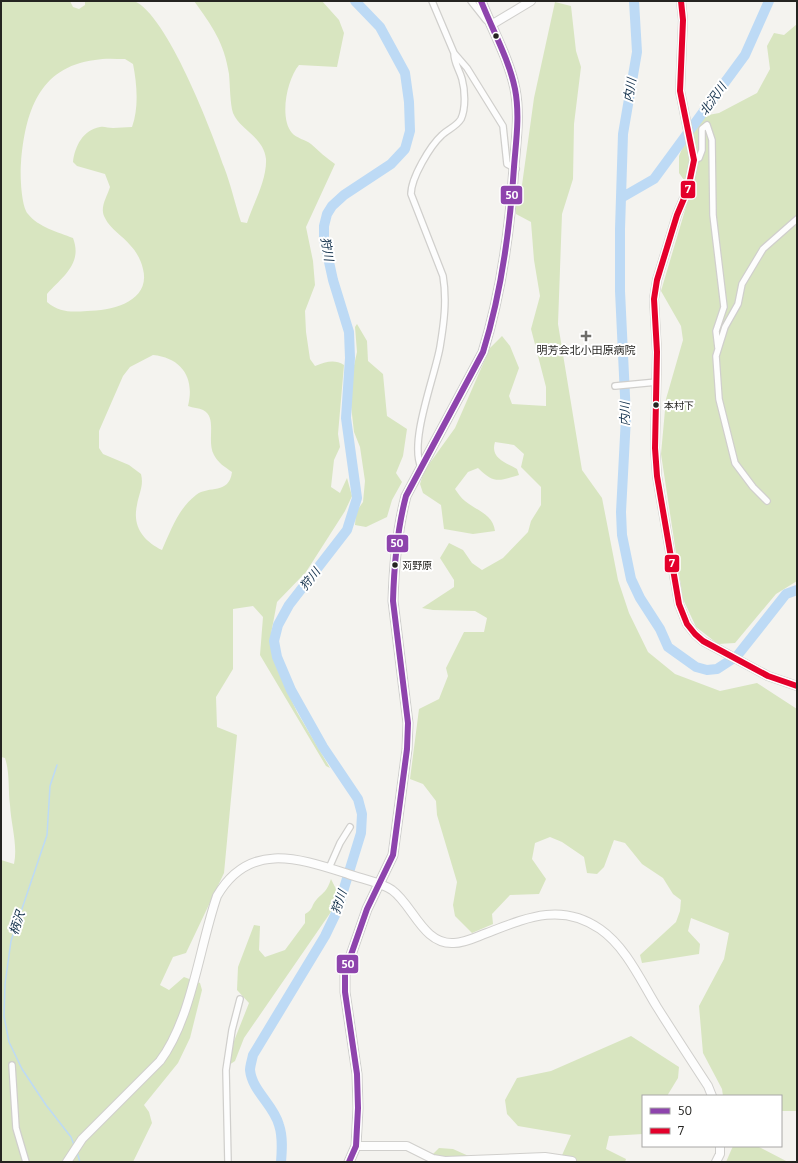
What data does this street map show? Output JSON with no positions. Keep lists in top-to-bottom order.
{
  "water": [
    "内川",
    "北沢川",
    "狩川",
    "柄沢"
  ],
  "places": {
    "health": ["明芳会北小田原病院"],
    "other": ["本村下", "苅野原"]
  },
  "lines": ["transit line 50", "transit line 7"],
  "legend": ["50", "7"]
}
